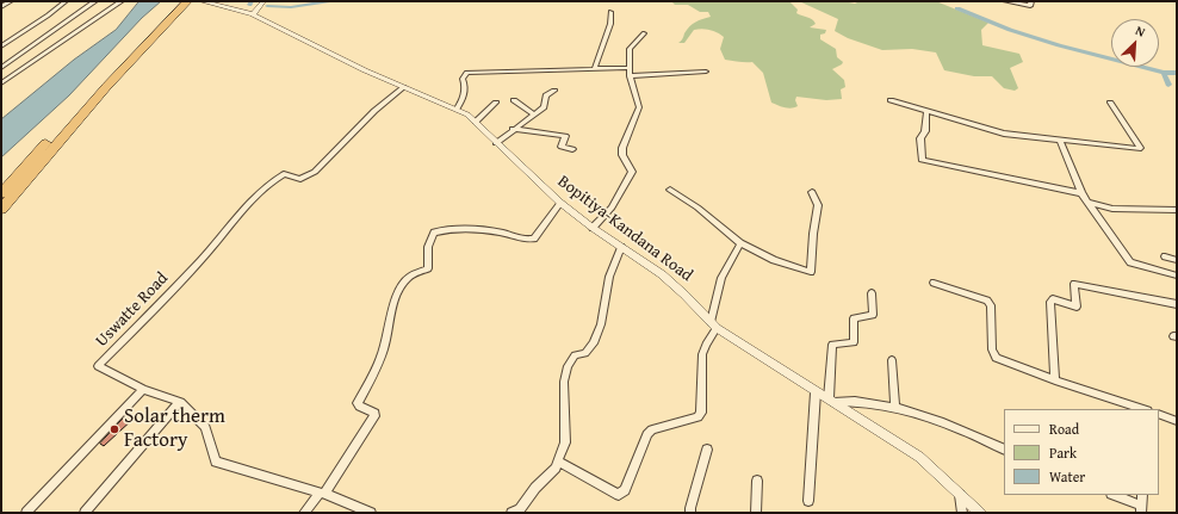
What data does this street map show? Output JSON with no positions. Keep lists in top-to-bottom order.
{
  "streets": {
    "street": ["Bopitiya-Kandana Road", "Uswatte Road"]
  },
  "crossings": [
    ["Bopitiya-Kandana Road", "Uswatte Road"]
  ],
  "places": ["Solar therm Factory"],
  "legend": ["Road", "Park", "Water"],
  "north": "top right"
}
